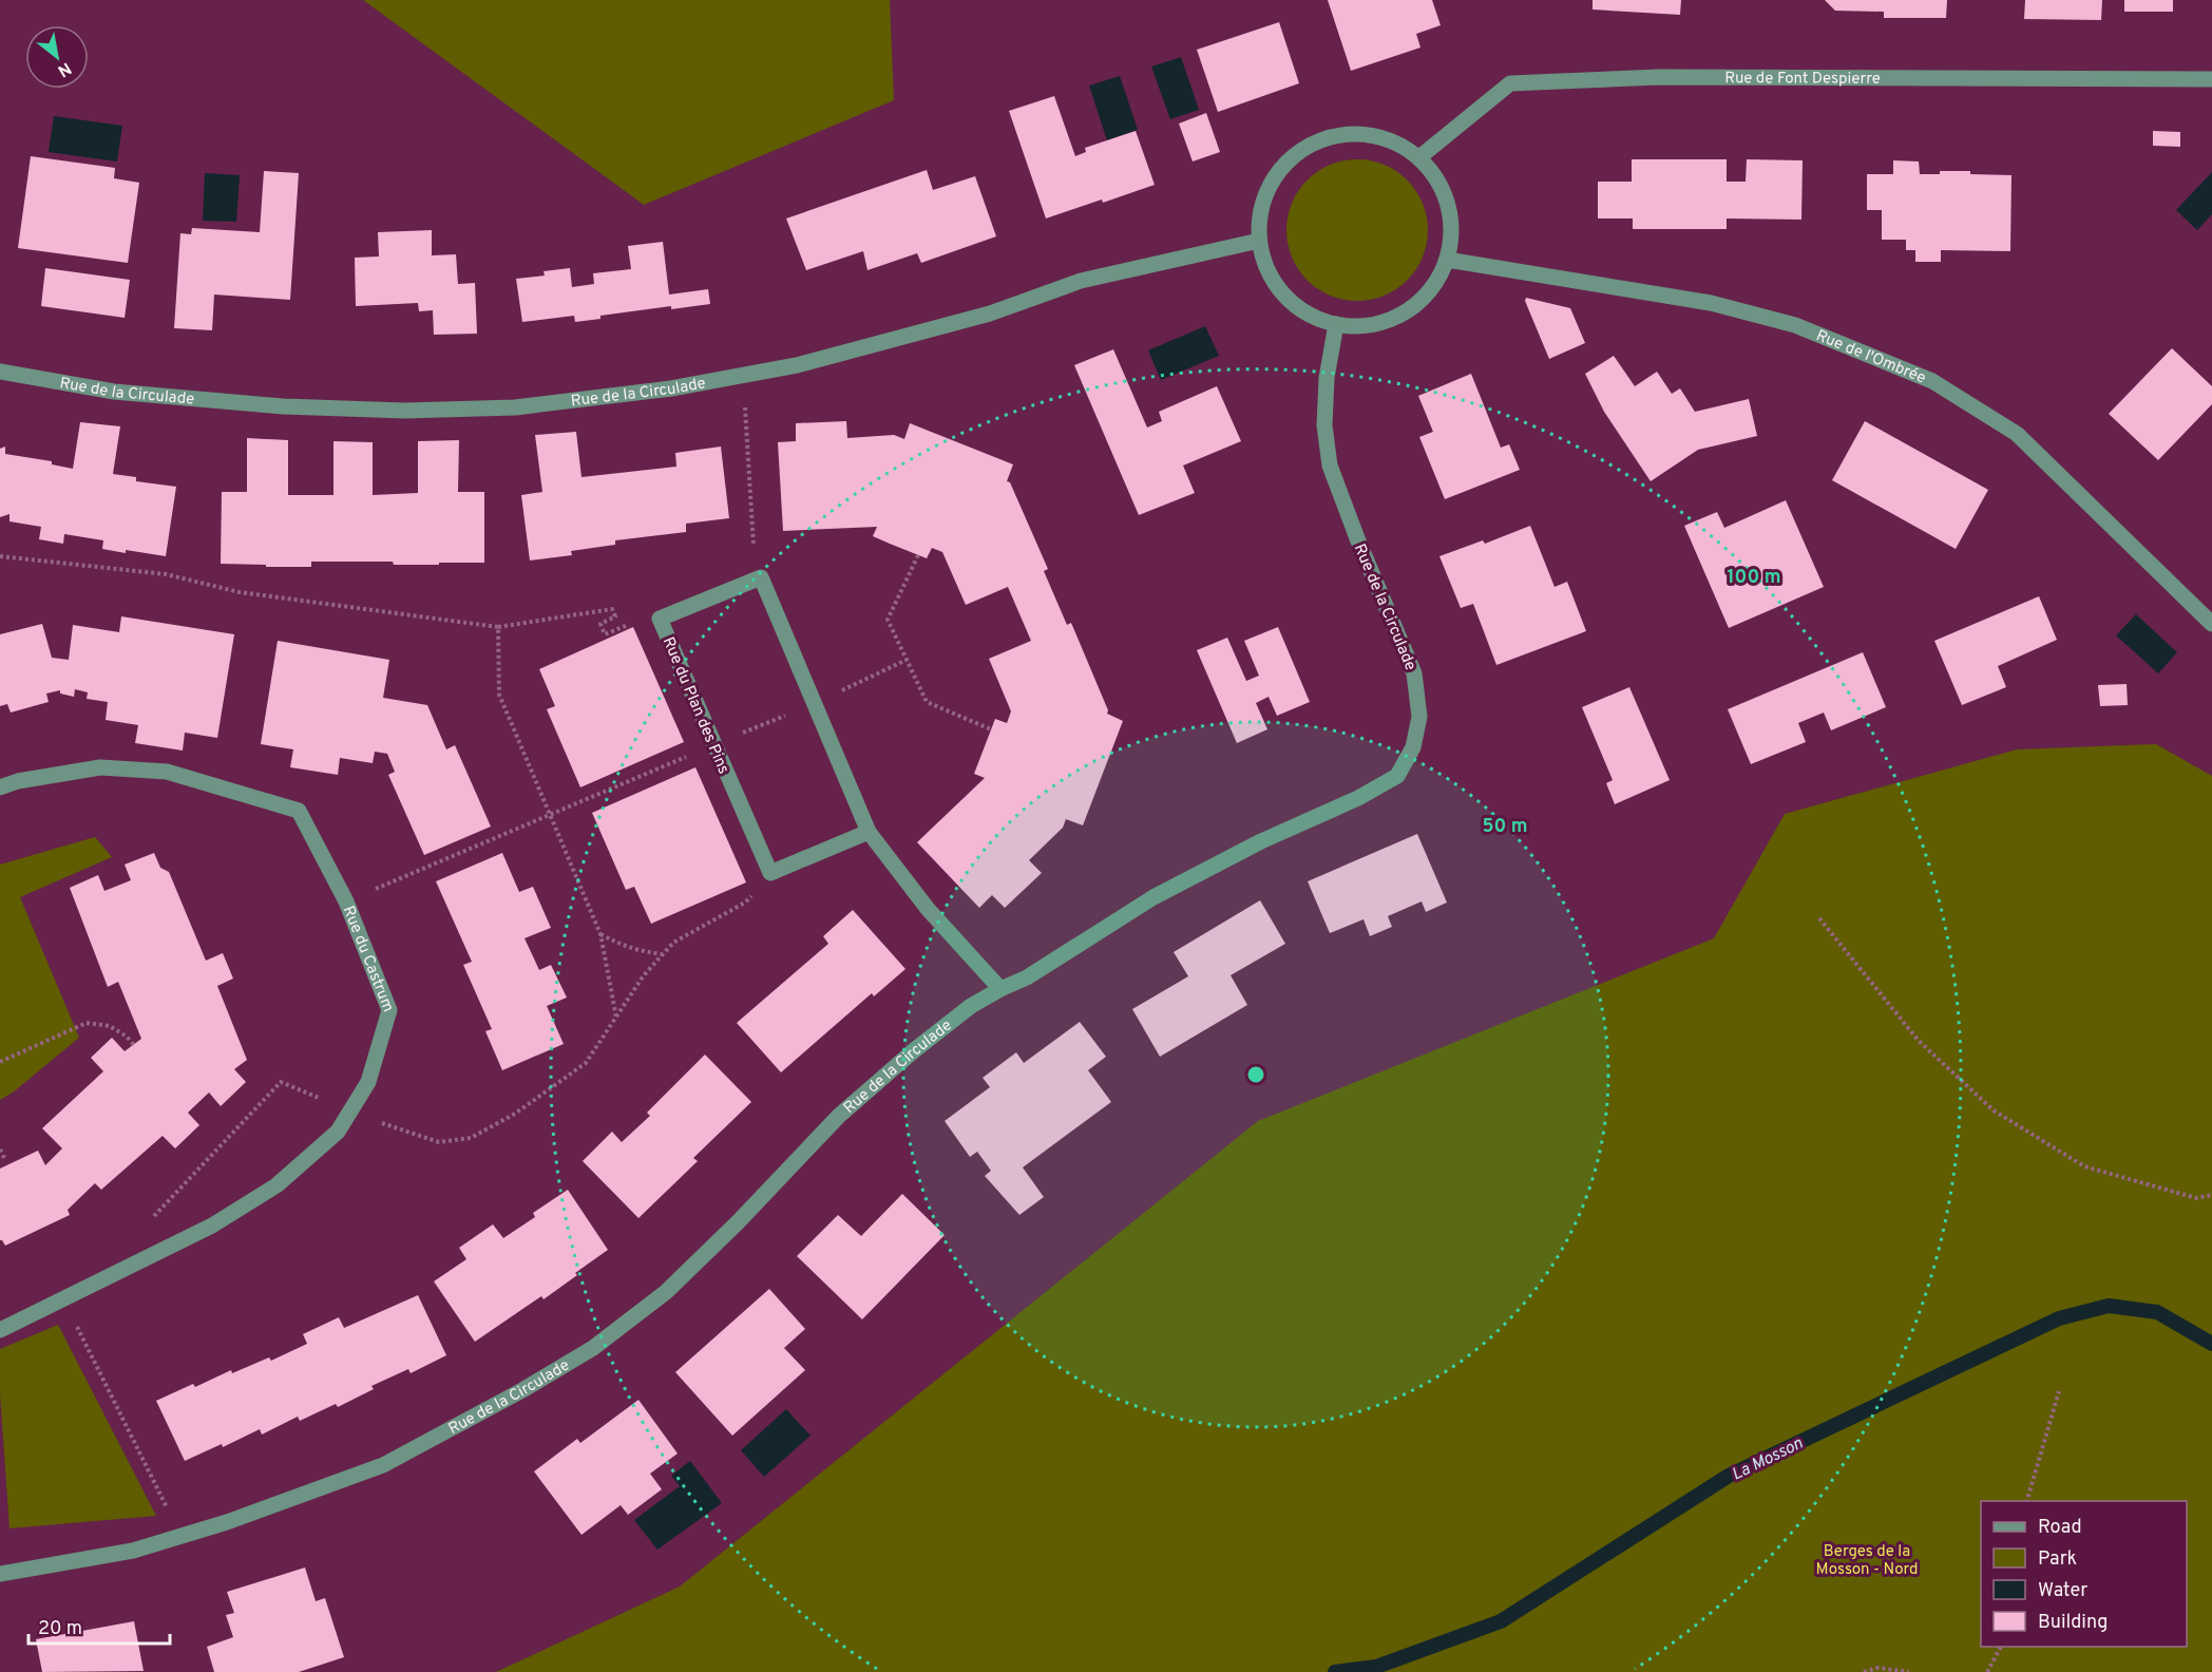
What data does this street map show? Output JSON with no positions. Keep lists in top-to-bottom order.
{
  "streets": {
    "street": [
      "Rue de Font Despierre",
      "Rue de l'Ombrée",
      "Rue de la Circulade",
      "Rue du Plan des Pins",
      "Rue du Castrum"
    ]
  },
  "crossings": [
    ["Rue de Font Despierre", "Rue de l'Ombrée"],
    ["Rue de Font Despierre", "Rue de la Circulade"],
    ["Rue de l'Ombrée", "Rue de la Circulade"]
  ],
  "water": ["La Mosson"],
  "parks": ["Berges de la Mosson - Nord"],
  "legend": [
    "Road",
    "Park",
    "Water",
    "Building"
  ],
  "scale_bar": "20 m",
  "north": "bottom right",
  "rings": ["100 m", "50 m"]
}
